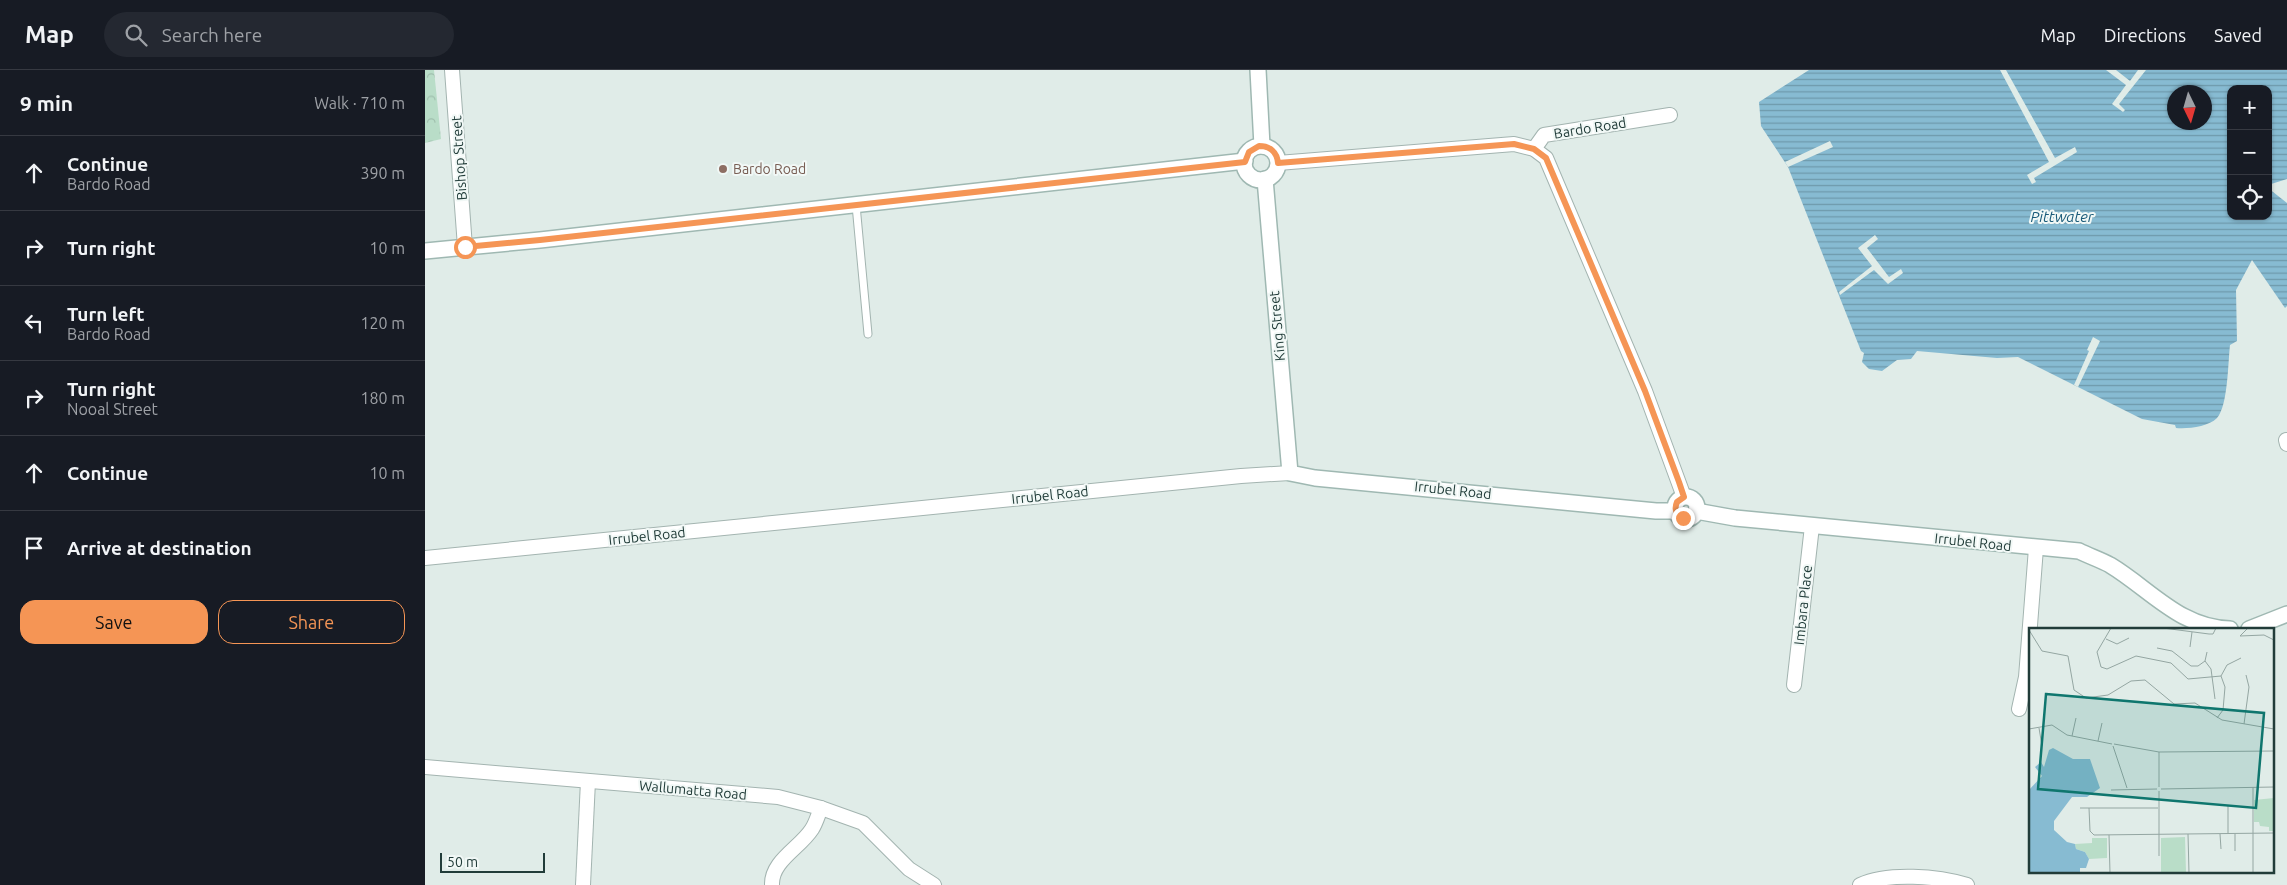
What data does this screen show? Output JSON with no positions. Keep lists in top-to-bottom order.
{
  "streets": {
    "street": [
      "Bardo Road",
      "Bishop Street",
      "King Street",
      "Irrubel Road",
      "Imbara Place",
      "Wallumatta Road"
    ]
  },
  "crossings": [
    ["King Street", "Irrubel Road"],
    ["Irrubel Road", "Imbara Place"]
  ],
  "water": ["Pittwater"],
  "places": ["Bardo Road"],
  "scale_bar": "50 m",
  "north": "bottom",
  "page": {
    "header": "Map",
    "search": "Search here",
    "nav": ["Map", "Directions", "Saved"],
    "heading": ["9 min", "Walk · 710 m"],
    "map_buttons": ["+", "−"],
    "list": [
      ["Continue", "Bardo Road", "390 m"],
      ["Turn right", "10 m"],
      ["Turn left", "Bardo Road", "120 m"],
      ["Turn right", "Nooal Street", "180 m"],
      ["Continue", "10 m"],
      "Arrive at destination"
    ],
    "buttons": ["Save", "Share"],
    "scale": "50 m"
  }
}
